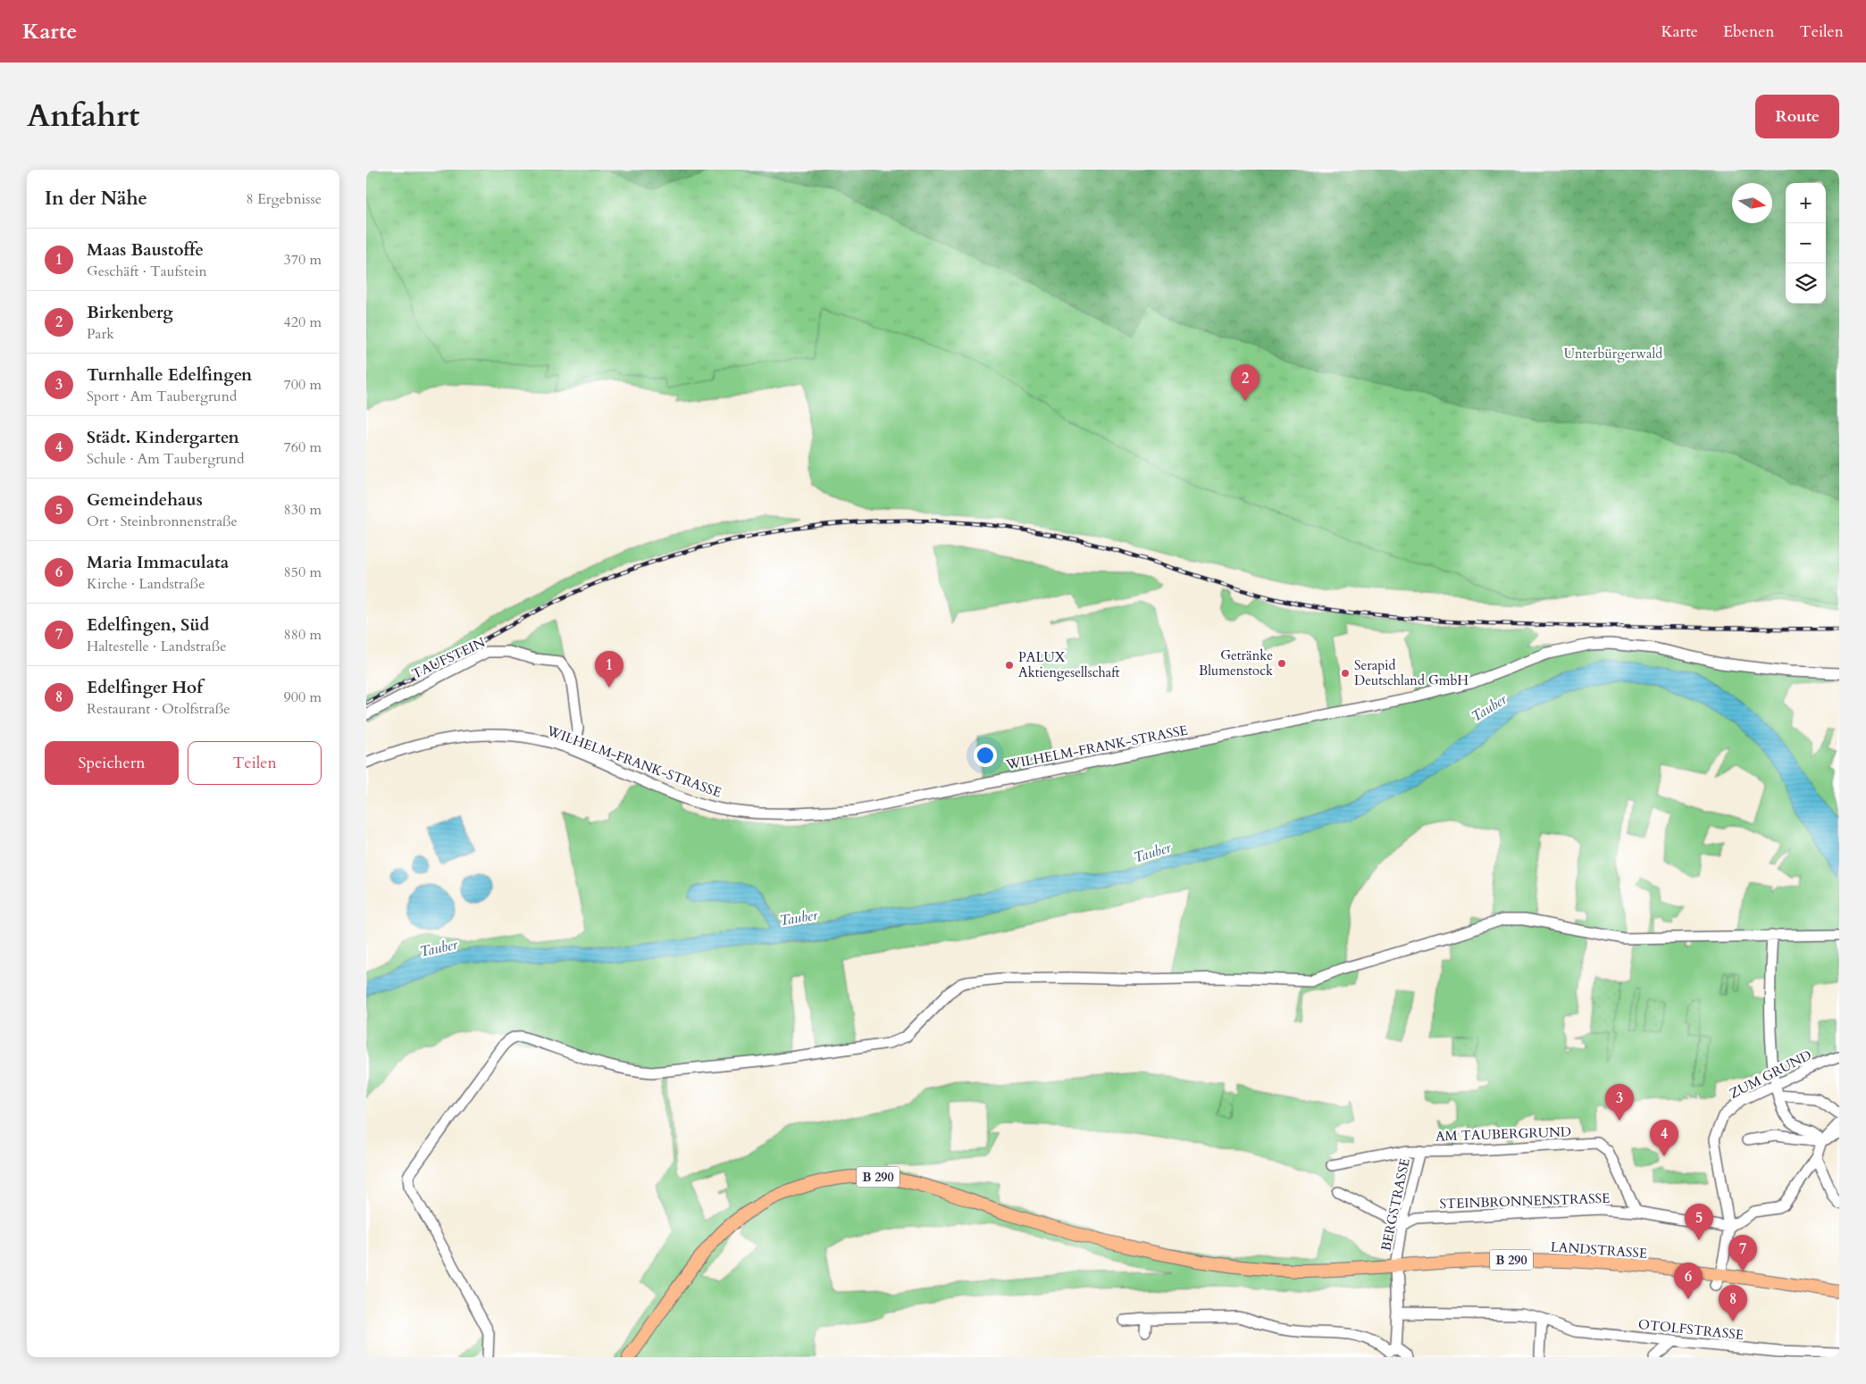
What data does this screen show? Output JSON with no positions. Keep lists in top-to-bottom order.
{
  "streets": {
    "main road": ["B 290", "LANDSTRASSE"],
    "street": [
      "TAUFSTEIN",
      "WILHELM-FRANK-STRASSE",
      "ZUM GRUND",
      "AM TAUBERGRUND",
      "STEINBRONNENSTRASSE",
      "BERGSTRASSE",
      "OTOLFSTRASSE"
    ]
  },
  "crossings": [
    ["TAUFSTEIN", "WILHELM-FRANK-STRASSE"],
    ["ZUM GRUND", "STEINBRONNENSTRASSE"],
    ["ZUM GRUND", "LANDSTRASSE"],
    ["AM TAUBERGRUND", "STEINBRONNENSTRASSE"],
    ["AM TAUBERGRUND", "BERGSTRASSE"],
    ["STEINBRONNENSTRASSE", "BERGSTRASSE"],
    ["BERGSTRASSE", "LANDSTRASSE"],
    ["BERGSTRASSE", "OTOLFSTRASSE"]
  ],
  "water": ["Tauber"],
  "parks": ["Unterbürgerwald"],
  "places": ["Getränke Blumenstock", "PALUX Aktiengesellschaft", "Serapid Deutschland GmbH"],
  "north": "right",
  "page": {
    "header": "Karte",
    "nav": ["Karte", "Ebenen", "Teilen"],
    "title": "Anfahrt",
    "buttons": [
      "Route",
      ["Speichern", "Teilen"]
    ],
    "heading": ["In der Nähe", "8 Ergebnisse"],
    "map_buttons": ["+", "−"],
    "list": [
      {
        "mark": "1",
        "name": "Maas Baustoffe",
        "note": "Geschäft · Taufstein",
        "value": "370 m"
      },
      {
        "mark": "2",
        "name": "Birkenberg",
        "note": "Park",
        "value": "420 m"
      },
      {
        "mark": "3",
        "name": "Turnhalle Edelfingen",
        "note": "Sport · Am Taubergrund",
        "value": "700 m"
      },
      {
        "mark": "4",
        "name": "Städt. Kindergarten",
        "note": "Schule · Am Taubergrund",
        "value": "760 m"
      },
      {
        "mark": "5",
        "name": "Gemeindehaus",
        "note": "Ort · Steinbronnenstraße",
        "value": "830 m"
      },
      {
        "mark": "6",
        "name": "Maria Immaculata",
        "note": "Kirche · Landstraße",
        "value": "850 m"
      },
      {
        "mark": "7",
        "name": "Edelfingen, Süd",
        "note": "Haltestelle · Landstraße",
        "value": "880 m"
      },
      {
        "mark": "8",
        "name": "Edelfinger Hof",
        "note": "Restaurant · Otolfstraße",
        "value": "900 m"
      }
    ],
    "pins": [
      "2",
      "1",
      "3",
      "4",
      "5",
      "7",
      "6",
      "8"
    ]
  }
}
